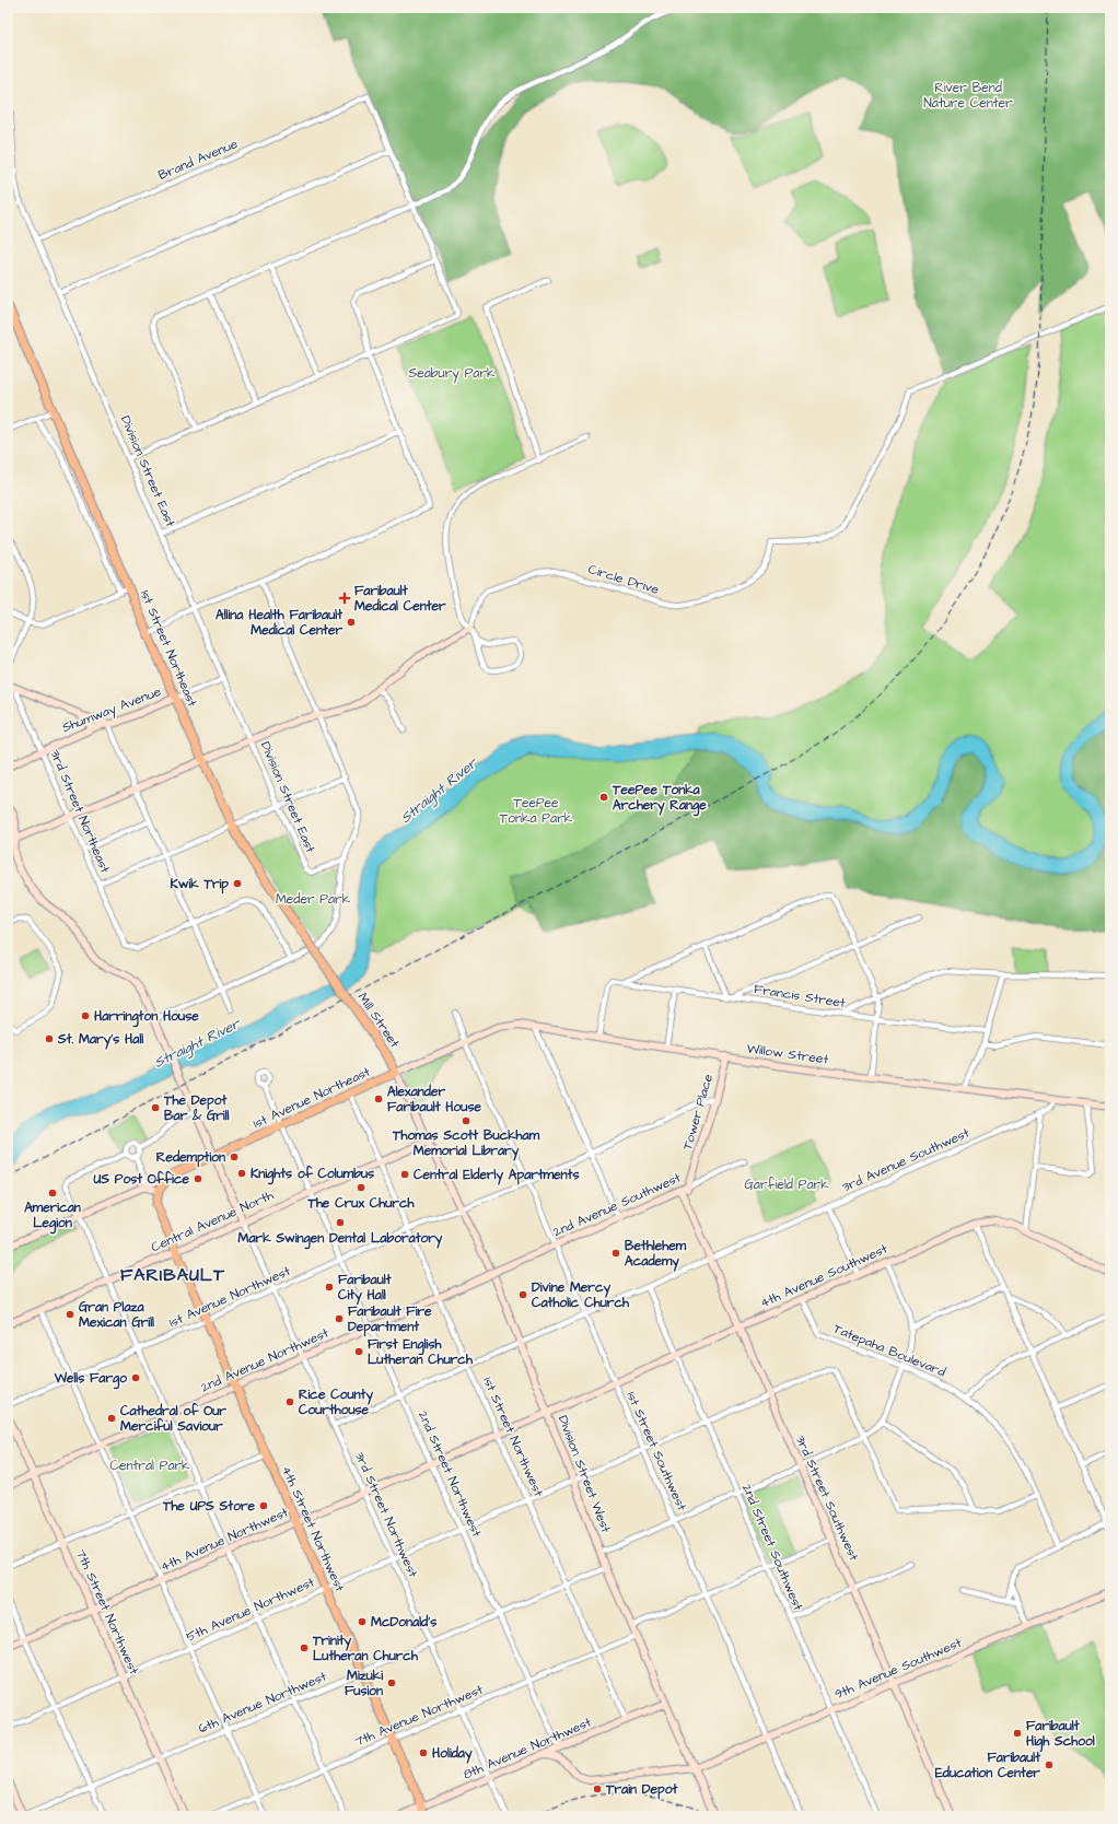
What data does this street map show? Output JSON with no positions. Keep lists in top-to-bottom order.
{
  "streets": {
    "main road": [
      "1st Street Northeast",
      "Mill Street",
      "1st Avenue Northeast",
      "4th Street Northwest"
    ],
    "street": [
      "Brand Avenue",
      "Division Street East",
      "Circle Drive",
      "Shumway Avenue",
      "3rd Street Northeast",
      "Francis Street",
      "Willow Street",
      "Tower Place",
      "3rd Avenue Southwest",
      "2nd Avenue Southwest",
      "Central Avenue North",
      "4th Avenue Southwest",
      "1st Avenue Northwest",
      "Tatepaha Boulevard",
      "2nd Avenue Northwest",
      "1st Street Northwest",
      "1st Street Southwest",
      "2nd Street Northwest",
      "Division Street West",
      "3rd Street Southwest",
      "3rd Street Northwest",
      "4th Avenue Northwest",
      "2nd Street Southwest",
      "5th Avenue Northwest",
      "7th Street Northwest",
      "9th Avenue Southwest",
      "6th Avenue Northwest",
      "7th Avenue Northwest",
      "8th Avenue Northwest"
    ]
  },
  "crossings": [
    ["Brand Avenue", "Division Street East"],
    ["Division Street East", "Shumway Avenue"],
    ["1st Street Northeast", "Shumway Avenue"],
    ["1st Street Northeast", "Mill Street"],
    ["Shumway Avenue", "3rd Street Northeast"],
    ["Francis Street", "Willow Street"],
    ["Mill Street", "1st Avenue Northeast"],
    ["Willow Street", "1st Avenue Northeast"],
    ["Willow Street", "Tower Place"],
    ["Willow Street", "3rd Avenue Southwest"],
    ["Willow Street", "1st Street Southwest"],
    ["1st Avenue Northeast", "1st Street Southwest"],
    ["1st Avenue Northeast", "2nd Street Northwest"],
    ["Tower Place", "2nd Avenue Southwest"],
    ["Tower Place", "1st Avenue Northwest"],
    ["Tower Place", "3rd Street Southwest"],
    ["3rd Avenue Southwest", "1st Street Northwest"],
    ["3rd Avenue Southwest", "1st Street Southwest"],
    ["3rd Avenue Southwest", "2nd Street Northwest"],
    ["3rd Avenue Southwest", "Division Street West"],
    ["3rd Avenue Southwest", "3rd Street Southwest"],
    ["3rd Avenue Southwest", "3rd Street Northwest"],
    ["3rd Avenue Southwest", "2nd Street Southwest"],
    ["2nd Avenue Southwest", "2nd Avenue Northwest"],
    ["2nd Avenue Southwest", "1st Street Southwest"],
    ["2nd Avenue Southwest", "3rd Street Southwest"],
    ["Central Avenue North", "1st Street Northwest"],
    ["Central Avenue North", "2nd Street Northwest"],
    ["Central Avenue North", "Division Street West"],
    ["Central Avenue North", "3rd Street Northwest"],
    ["Central Avenue North", "4th Street Northwest"],
    ["4th Avenue Southwest", "Tatepaha Boulevard"],
    ["4th Avenue Southwest", "1st Street Southwest"],
    ["4th Avenue Southwest", "Division Street West"],
    ["4th Avenue Southwest", "3rd Street Southwest"],
    ["4th Avenue Southwest", "4th Avenue Northwest"],
    ["4th Avenue Southwest", "2nd Street Southwest"],
    ["1st Avenue Northwest", "1st Street Northwest"],
    ["1st Avenue Northwest", "1st Street Southwest"],
    ["1st Avenue Northwest", "2nd Street Northwest"],
    ["1st Avenue Northwest", "Division Street West"],
    ["1st Avenue Northwest", "3rd Street Northwest"],
    ["1st Avenue Northwest", "4th Street Northwest"],
    ["2nd Avenue Northwest", "1st Street Northwest"],
    ["2nd Avenue Northwest", "2nd Street Northwest"],
    ["2nd Avenue Northwest", "3rd Street Northwest"],
    ["2nd Avenue Northwest", "4th Street Northwest"],
    ["2nd Avenue Northwest", "7th Street Northwest"],
    ["1st Street Northwest", "4th Avenue Northwest"],
    ["1st Street Northwest", "5th Avenue Northwest"],
    ["1st Street Northwest", "6th Avenue Northwest"],
    ["1st Street Northwest", "7th Avenue Northwest"],
    ["1st Street Northwest", "8th Avenue Northwest"],
    ["1st Street Southwest", "5th Avenue Northwest"],
    ["1st Street Southwest", "9th Avenue Southwest"],
    ["2nd Street Northwest", "4th Avenue Northwest"],
    ["2nd Street Northwest", "5th Avenue Northwest"],
    ["2nd Street Northwest", "9th Avenue Southwest"],
    ["2nd Street Northwest", "6th Avenue Northwest"],
    ["2nd Street Northwest", "7th Avenue Northwest"],
    ["2nd Street Northwest", "8th Avenue Northwest"],
    ["Division Street West", "4th Avenue Northwest"],
    ["Division Street West", "5th Avenue Northwest"],
    ["Division Street West", "9th Avenue Southwest"],
    ["Division Street West", "6th Avenue Northwest"],
    ["Division Street West", "7th Avenue Northwest"],
    ["Division Street West", "8th Avenue Northwest"],
    ["3rd Street Southwest", "5th Avenue Northwest"],
    ["3rd Street Southwest", "9th Avenue Southwest"],
    ["3rd Street Northwest", "4th Avenue Northwest"],
    ["3rd Street Northwest", "5th Avenue Northwest"],
    ["3rd Street Northwest", "6th Avenue Northwest"],
    ["3rd Street Northwest", "7th Avenue Northwest"],
    ["3rd Street Northwest", "8th Avenue Northwest"],
    ["4th Street Northwest", "4th Avenue Northwest"],
    ["4th Street Northwest", "5th Avenue Northwest"],
    ["4th Street Northwest", "6th Avenue Northwest"],
    ["4th Street Northwest", "7th Avenue Northwest"],
    ["4th Street Northwest", "8th Avenue Northwest"],
    ["4th Avenue Northwest", "7th Street Northwest"],
    ["2nd Street Southwest", "5th Avenue Northwest"],
    ["2nd Street Southwest", "9th Avenue Southwest"],
    ["5th Avenue Northwest", "7th Street Northwest"],
    ["7th Street Northwest", "6th Avenue Northwest"]
  ],
  "districts": ["FARIBAULT"],
  "water": ["Straight River"],
  "parks": [
    "River Bend Nature Center",
    "Seabury Park",
    "TeePee Tonka Park",
    "Meder Park",
    "Garfield Park",
    "Central Park"
  ],
  "places": {
    "health": ["Faribault Medical Center"],
    "other": [
      "Allina Health Faribault Medical Center",
      "TeePee Tonka Archery Range",
      "Kwik Trip",
      "Harrington House",
      "St. Mary's Hall",
      "Alexander Faribault House",
      "The Depot Bar & Grill",
      "Thomas Scott Buckham Memorial Library",
      "Redemption",
      "Knights of Columbus",
      "Central Elderly Apartments",
      "US Post Office",
      "The Crux Church",
      "American Legion",
      "Mark Swingen Dental Laboratory",
      "Bethlehem Academy",
      "Faribault City Hall",
      "Divine Mercy Catholic Church",
      "Gran Plaza Mexican Grill",
      "Faribault Fire Department",
      "First English Lutheran Church",
      "Wells Fargo",
      "Rice County Courthouse",
      "Cathedral of Our Merciful Saviour",
      "The UPS Store",
      "McDonald's",
      "Trinity Lutheran Church",
      "Mizuki Fusion",
      "Faribault High School",
      "Holiday",
      "Faribault Education Center",
      "Train Depot"
    ]
  }
}
